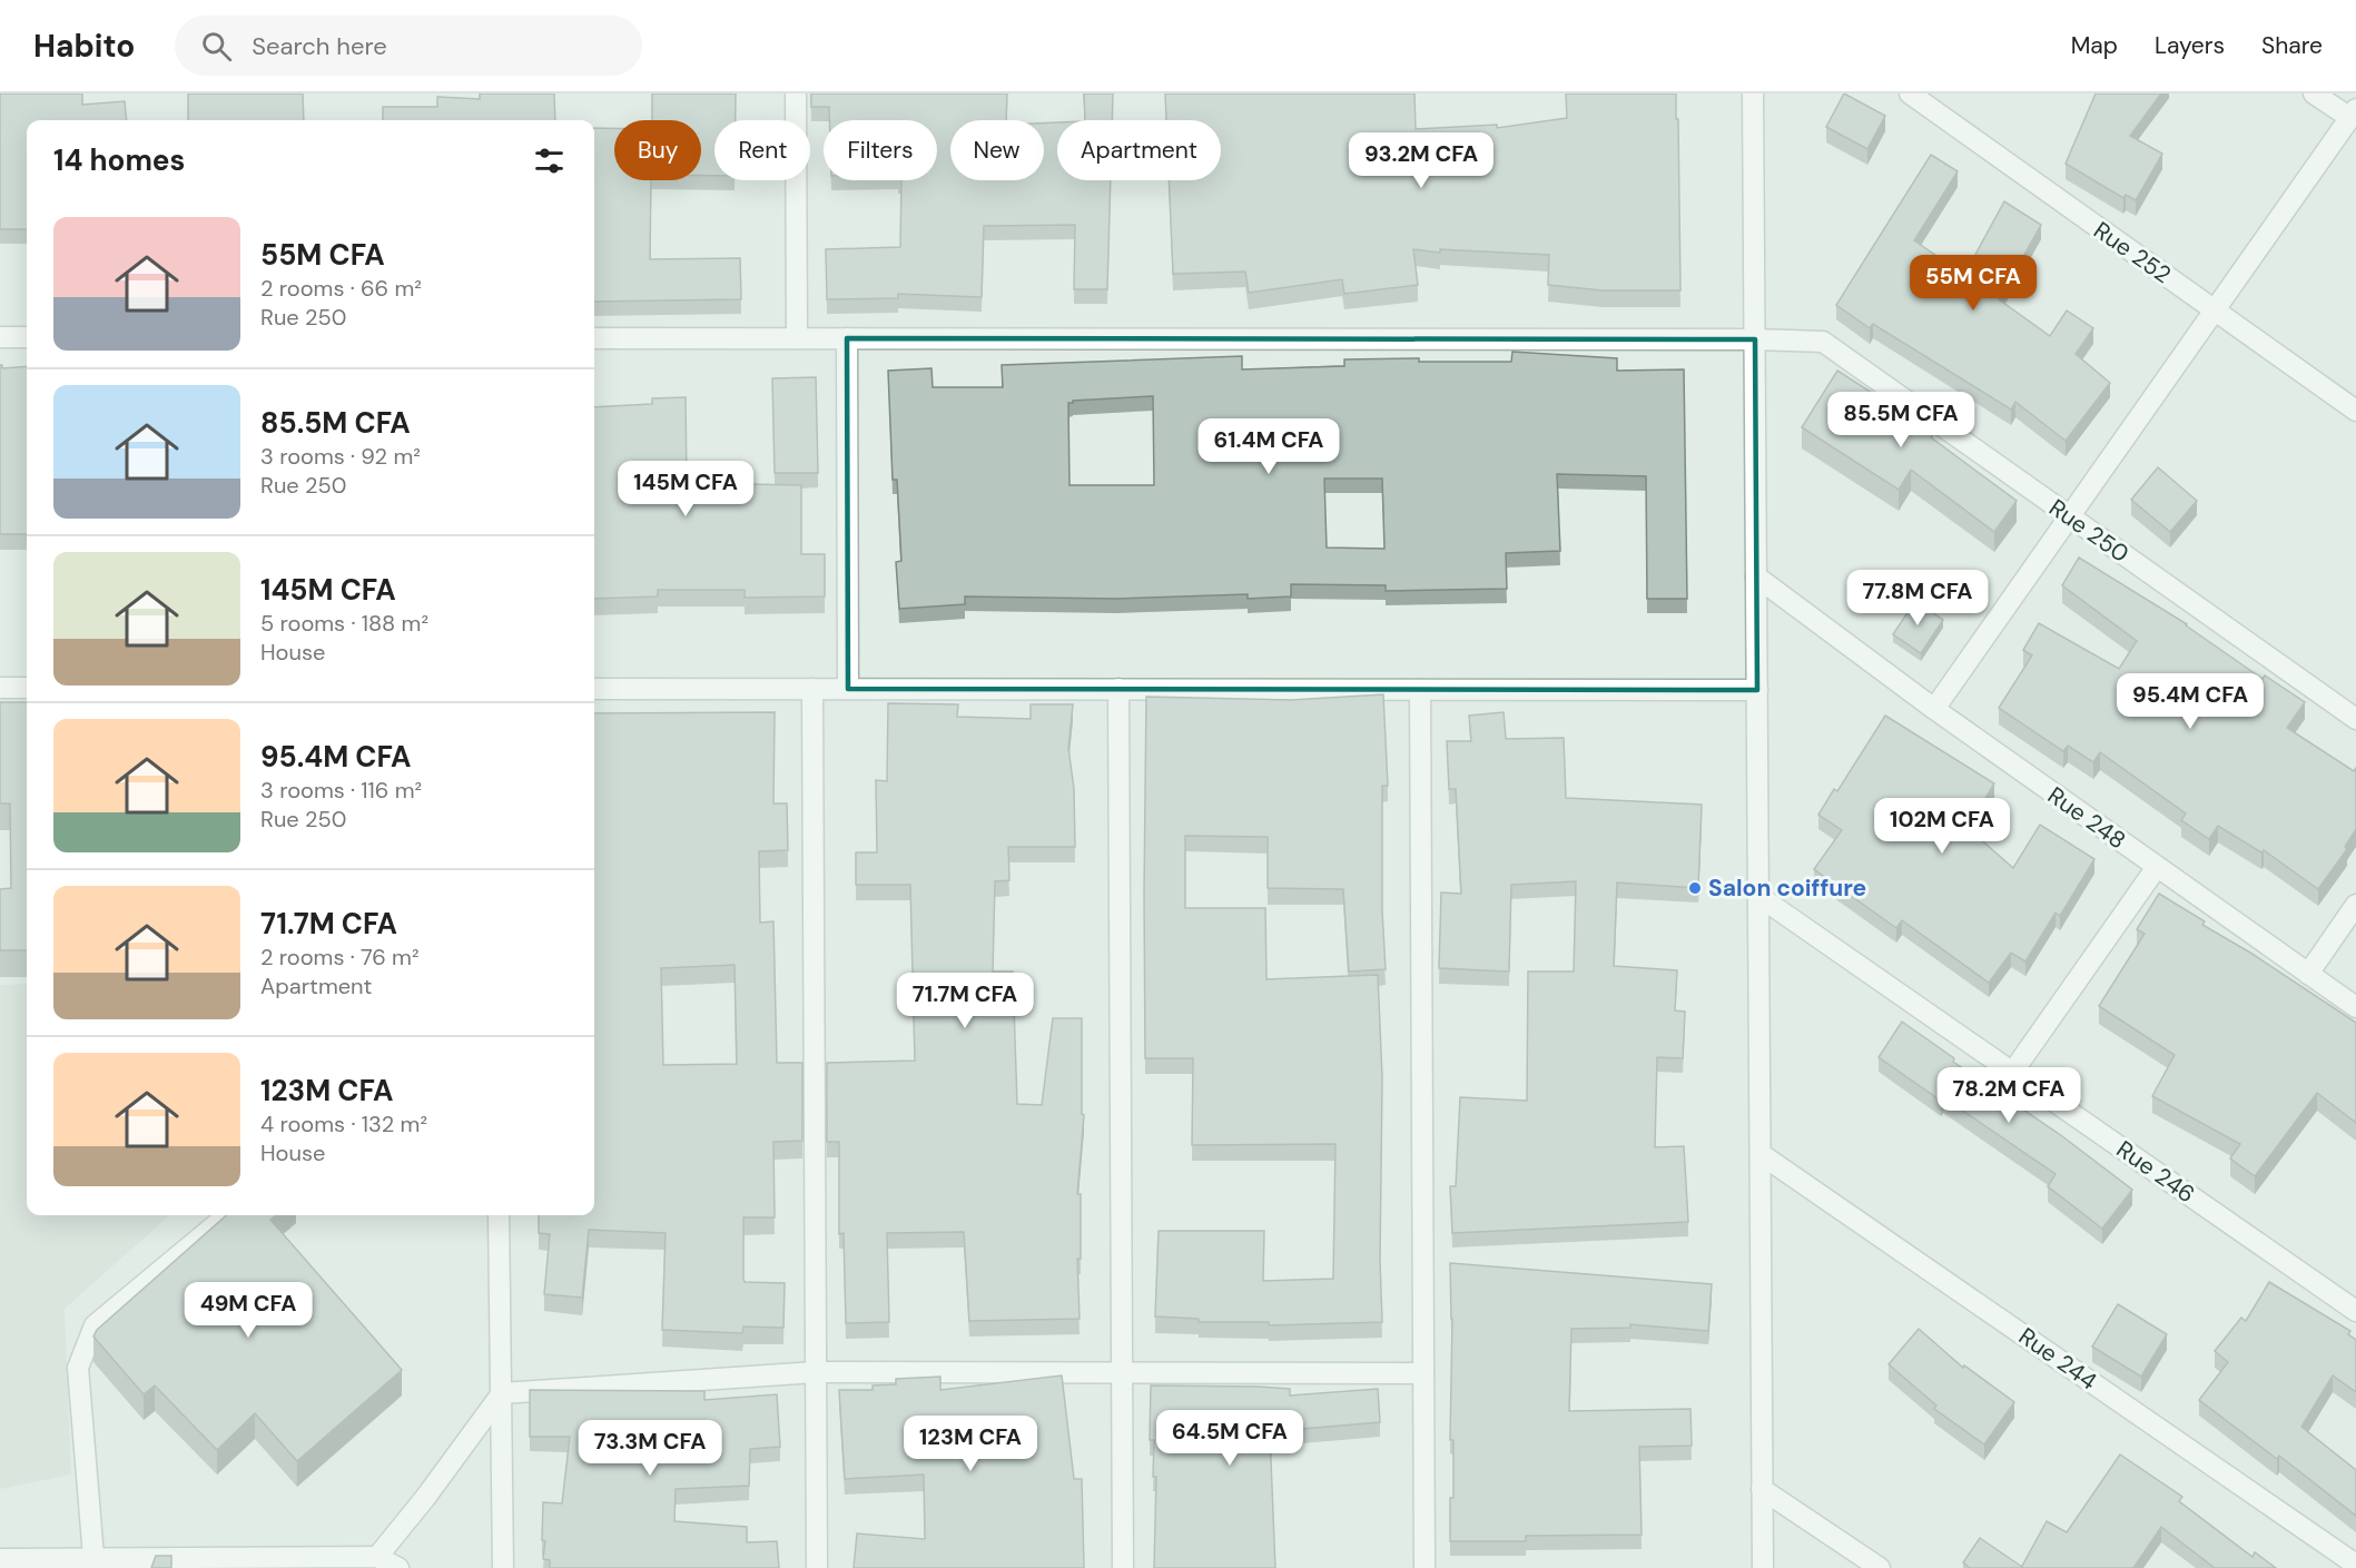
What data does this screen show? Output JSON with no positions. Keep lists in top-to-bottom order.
{
  "streets": {
    "street": [
      "Rue 252",
      "Rue 250",
      "Rue 248",
      "Rue 246",
      "Rue 244"
    ]
  },
  "places": ["Salon coiffure"],
  "page": {
    "header": "Habito",
    "search": "Search here",
    "nav": ["Map", "Layers", "Share"],
    "chip": [
      "Buy",
      "Rent",
      "Filters",
      "New",
      "Apartment"
    ],
    "heading": "14 homes",
    "price": [
      "93.2M CFA",
      "55M CFA",
      "85.5M CFA",
      "61.4M CFA",
      "145M CFA",
      "77.8M CFA",
      "95.4M CFA",
      "102M CFA",
      "71.7M CFA",
      "78.2M CFA",
      "49M CFA",
      "64.5M CFA",
      "123M CFA",
      "73.3M CFA"
    ],
    "list": [
      {
        "name": "55M CFA",
        "note": "2 rooms · 66 m² · Rue 250"
      },
      {
        "name": "85.5M CFA",
        "note": "3 rooms · 92 m² · Rue 250"
      },
      {
        "name": "145M CFA",
        "note": "5 rooms · 188 m² · House"
      },
      {
        "name": "95.4M CFA",
        "note": "3 rooms · 116 m² · Rue 250"
      },
      {
        "name": "71.7M CFA",
        "note": "2 rooms · 76 m² · Apartment"
      },
      {
        "name": "123M CFA",
        "note": "4 rooms · 132 m² · House"
      }
    ]
  }
}
